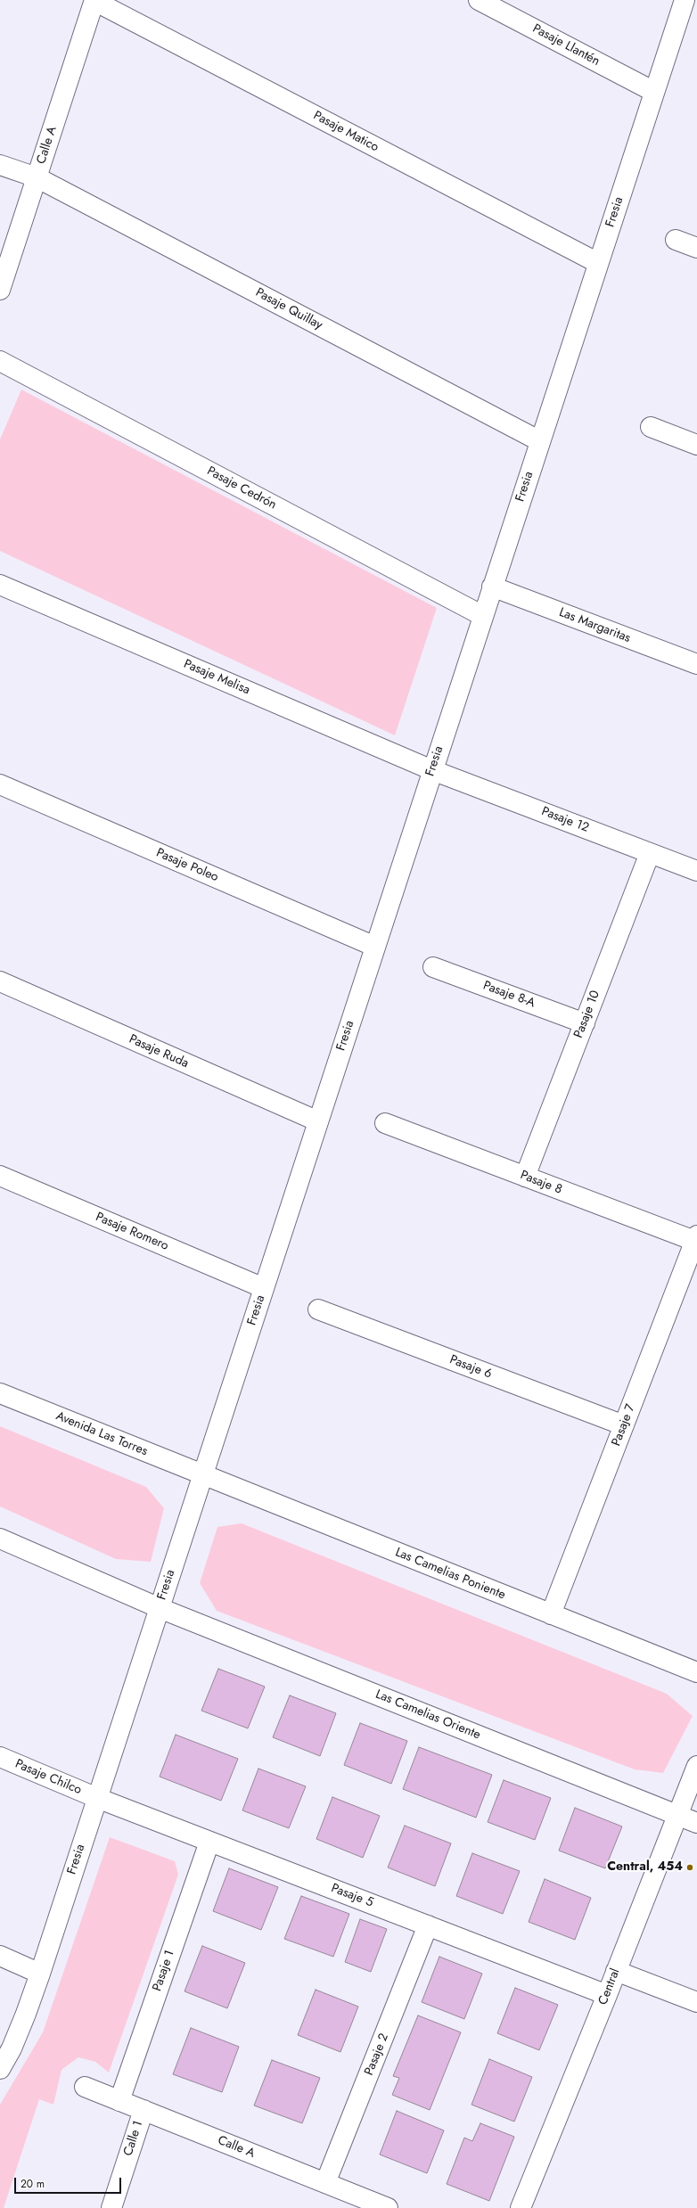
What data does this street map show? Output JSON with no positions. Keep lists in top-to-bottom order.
{
  "streets": {
    "street": [
      "Pasaje Llantén",
      "Pasaje Matico",
      "Calle A",
      "Fresia",
      "Pasaje Quillay",
      "Pasaje Cedrón",
      "Las Margaritas",
      "Pasaje Melisa",
      "Pasaje 12",
      "Pasaje Poleo",
      "Pasaje 8-A",
      "Pasaje 10",
      "Pasaje Ruda",
      "Pasaje 8",
      "Pasaje Romero",
      "Pasaje 6",
      "Pasaje 7",
      "Avenida Las Torres",
      "Las Camelias Poniente",
      "Las Camelias Oriente",
      "Pasaje Chilco",
      "Pasaje 5",
      "Pasaje 1",
      "Central",
      "Pasaje 2",
      "Calle 1"
    ]
  },
  "crossings": [
    ["Pasaje Llantén", "Fresia"],
    ["Pasaje Matico", "Calle A"],
    ["Pasaje Matico", "Fresia"],
    ["Calle A", "Pasaje Quillay"],
    ["Calle A", "Pasaje 1"],
    ["Calle A", "Pasaje 2"],
    ["Calle A", "Calle 1"],
    ["Fresia", "Pasaje Quillay"],
    ["Fresia", "Pasaje Cedrón"],
    ["Fresia", "Las Margaritas"],
    ["Fresia", "Pasaje Melisa"],
    ["Fresia", "Pasaje 12"],
    ["Fresia", "Pasaje Poleo"],
    ["Fresia", "Pasaje Ruda"],
    ["Fresia", "Pasaje Romero"],
    ["Fresia", "Avenida Las Torres"],
    ["Fresia", "Las Camelias Poniente"],
    ["Fresia", "Las Camelias Oriente"],
    ["Fresia", "Pasaje Chilco"],
    ["Fresia", "Pasaje 5"],
    ["Pasaje Melisa", "Pasaje 12"],
    ["Pasaje 12", "Pasaje 10"],
    ["Pasaje 8-A", "Pasaje 10"],
    ["Pasaje 10", "Pasaje 8"],
    ["Pasaje 8", "Pasaje 7"],
    ["Pasaje 6", "Pasaje 7"],
    ["Pasaje 7", "Las Camelias Poniente"],
    ["Avenida Las Torres", "Las Camelias Poniente"],
    ["Las Camelias Oriente", "Central"],
    ["Pasaje Chilco", "Pasaje 5"],
    ["Pasaje 5", "Pasaje 1"],
    ["Pasaje 5", "Central"],
    ["Pasaje 5", "Pasaje 2"]
  ],
  "places": ["Central, 454"],
  "scale_bar": "20 m"
}
